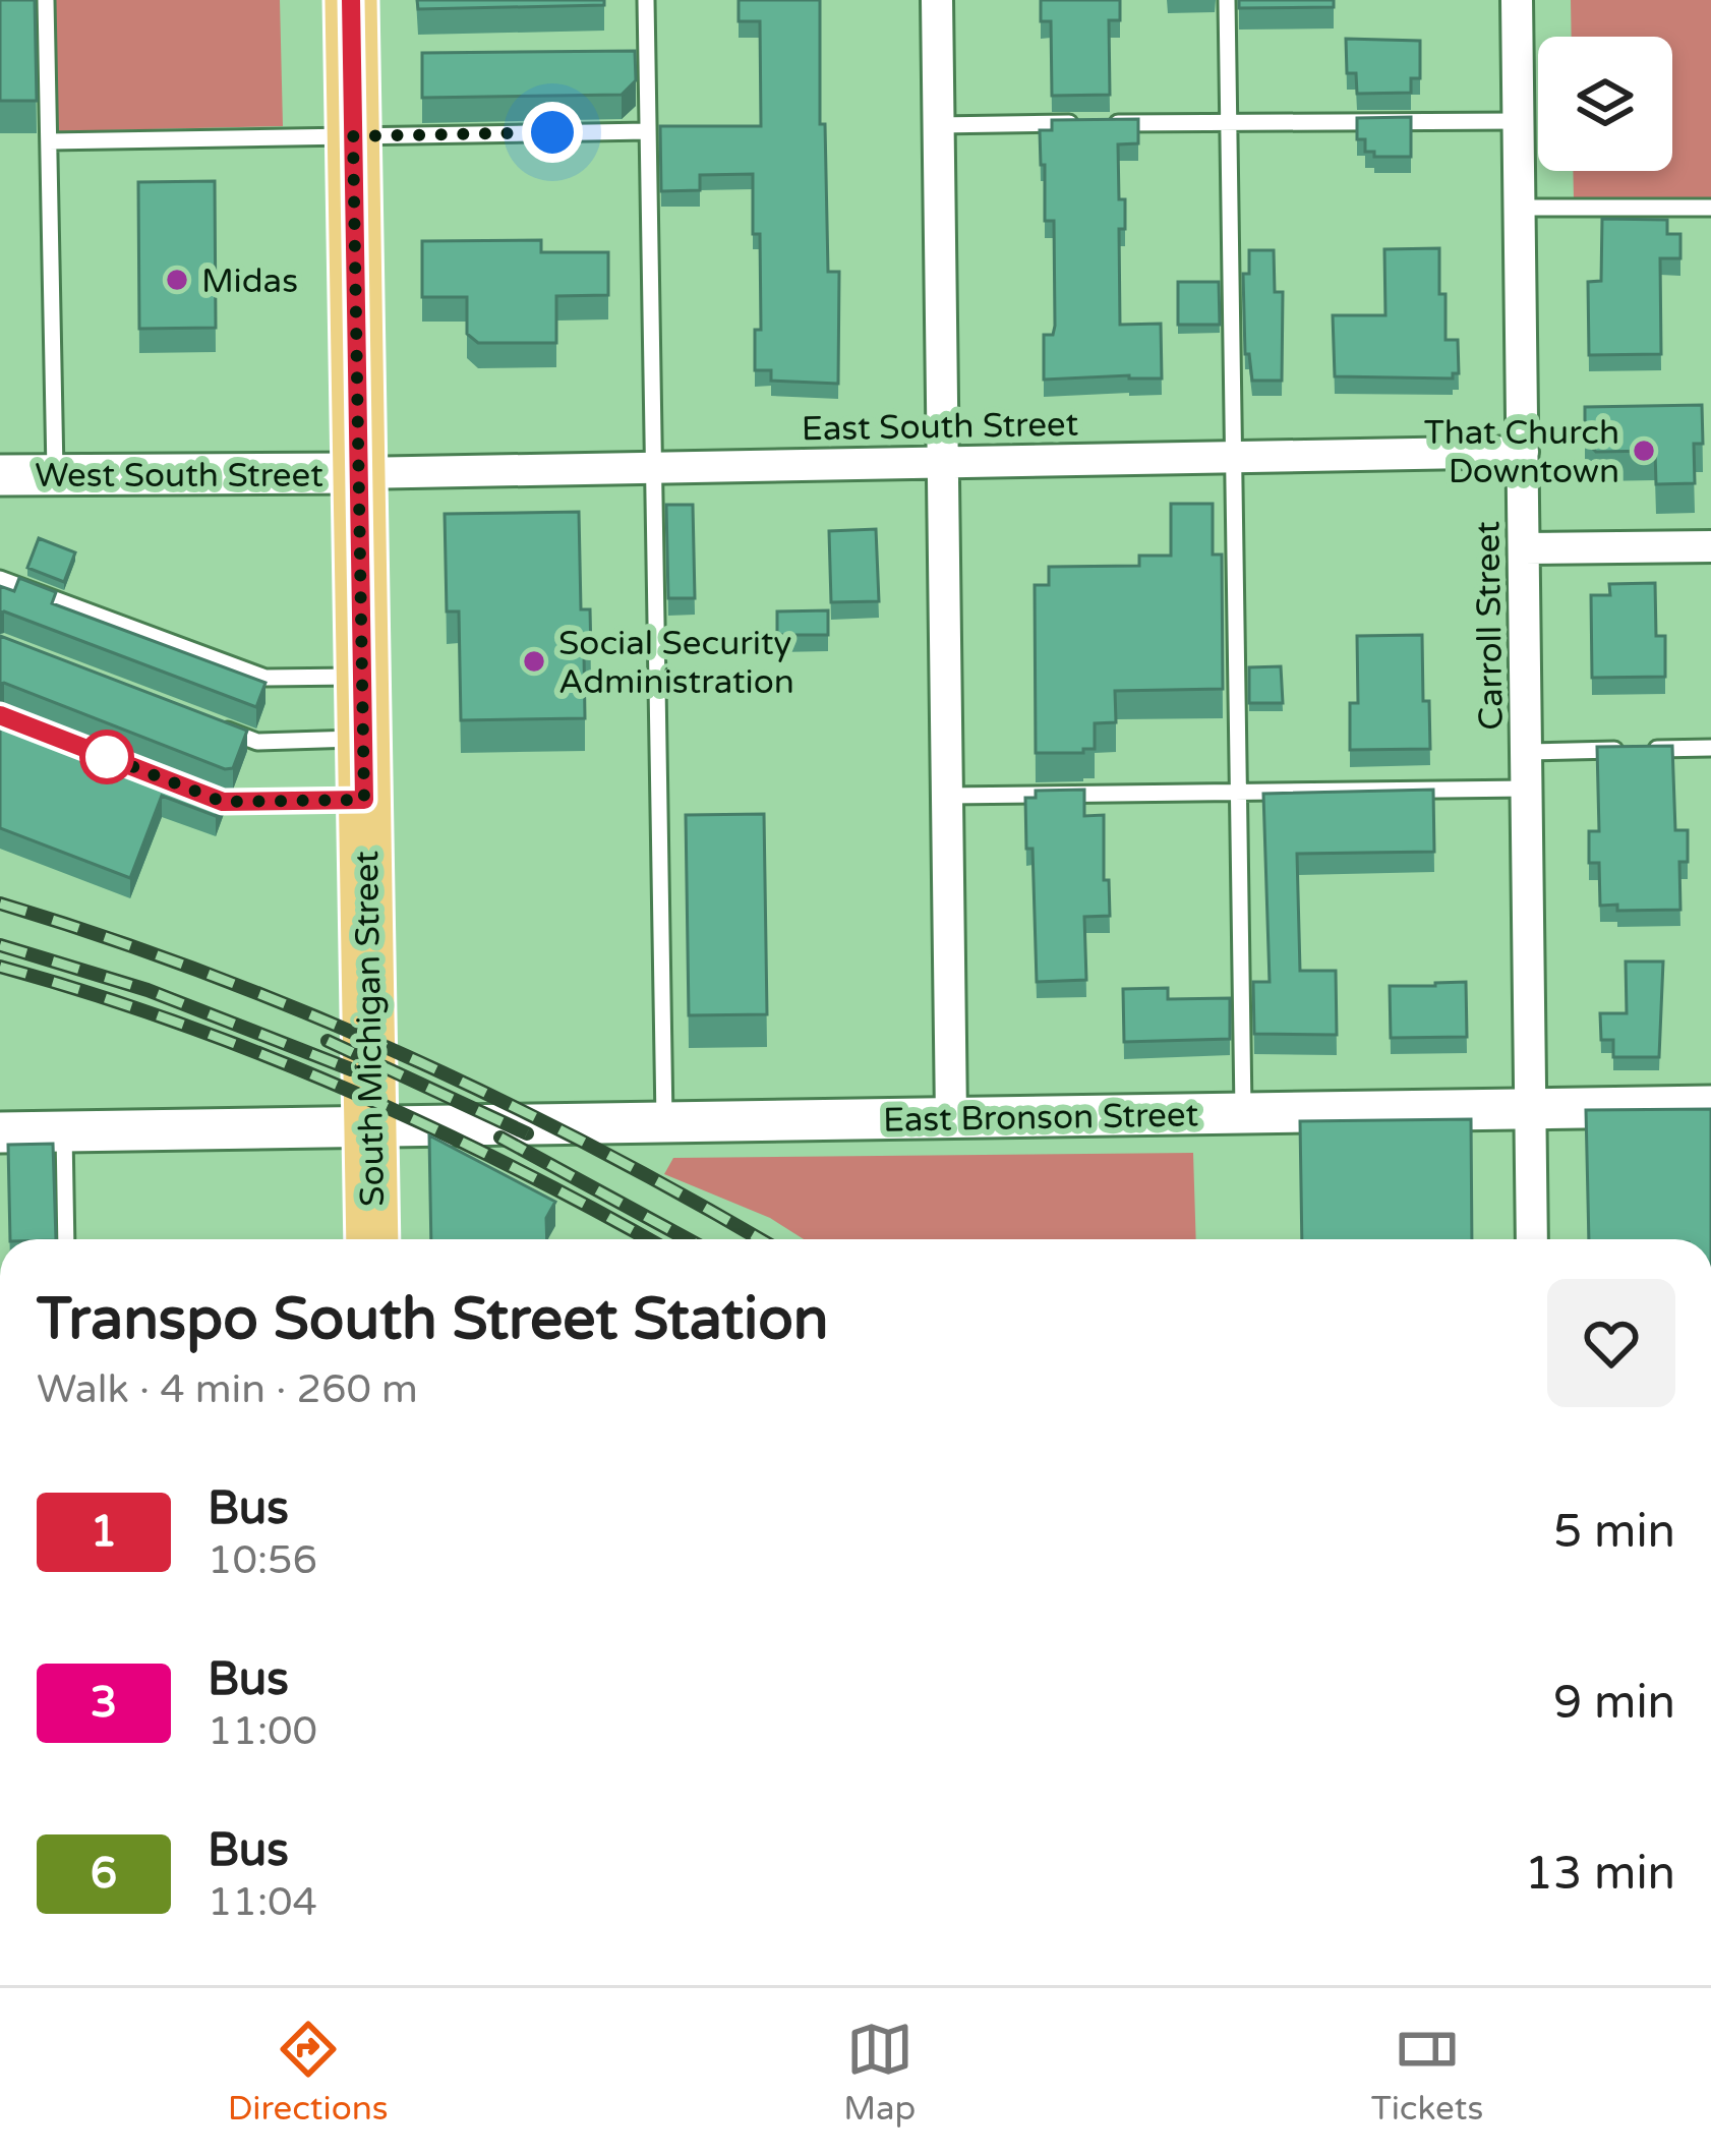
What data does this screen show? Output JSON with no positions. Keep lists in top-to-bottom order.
{
  "streets": {
    "main road": ["South Michigan Street"],
    "street": [
      "East South Street",
      "West South Street",
      "Carroll Street",
      "East Bronson Street"
    ]
  },
  "crossings": [
    ["East South Street", "West South Street"],
    ["East South Street", "Carroll Street"],
    ["East South Street", "South Michigan Street"],
    ["West South Street", "South Michigan Street"],
    ["Carroll Street", "East Bronson Street"],
    ["South Michigan Street", "East Bronson Street"]
  ],
  "places": ["Midas", "That Church Downtown", "Social Security Administration"],
  "lines": ["bus line 1"],
  "page": {
    "heading": ["Transpo South Street Station", "Walk · 4 min · 260 m"],
    "list": [
      {
        "mark": "1",
        "name": "Bus",
        "note": "10:56",
        "value": "5 min"
      },
      {
        "mark": "3",
        "name": "Bus",
        "note": "11:00",
        "value": "9 min"
      },
      {
        "mark": "6",
        "name": "Bus",
        "note": "11:04",
        "value": "13 min"
      }
    ],
    "tabs": ["Directions", "Map", "Tickets"]
  }
}
